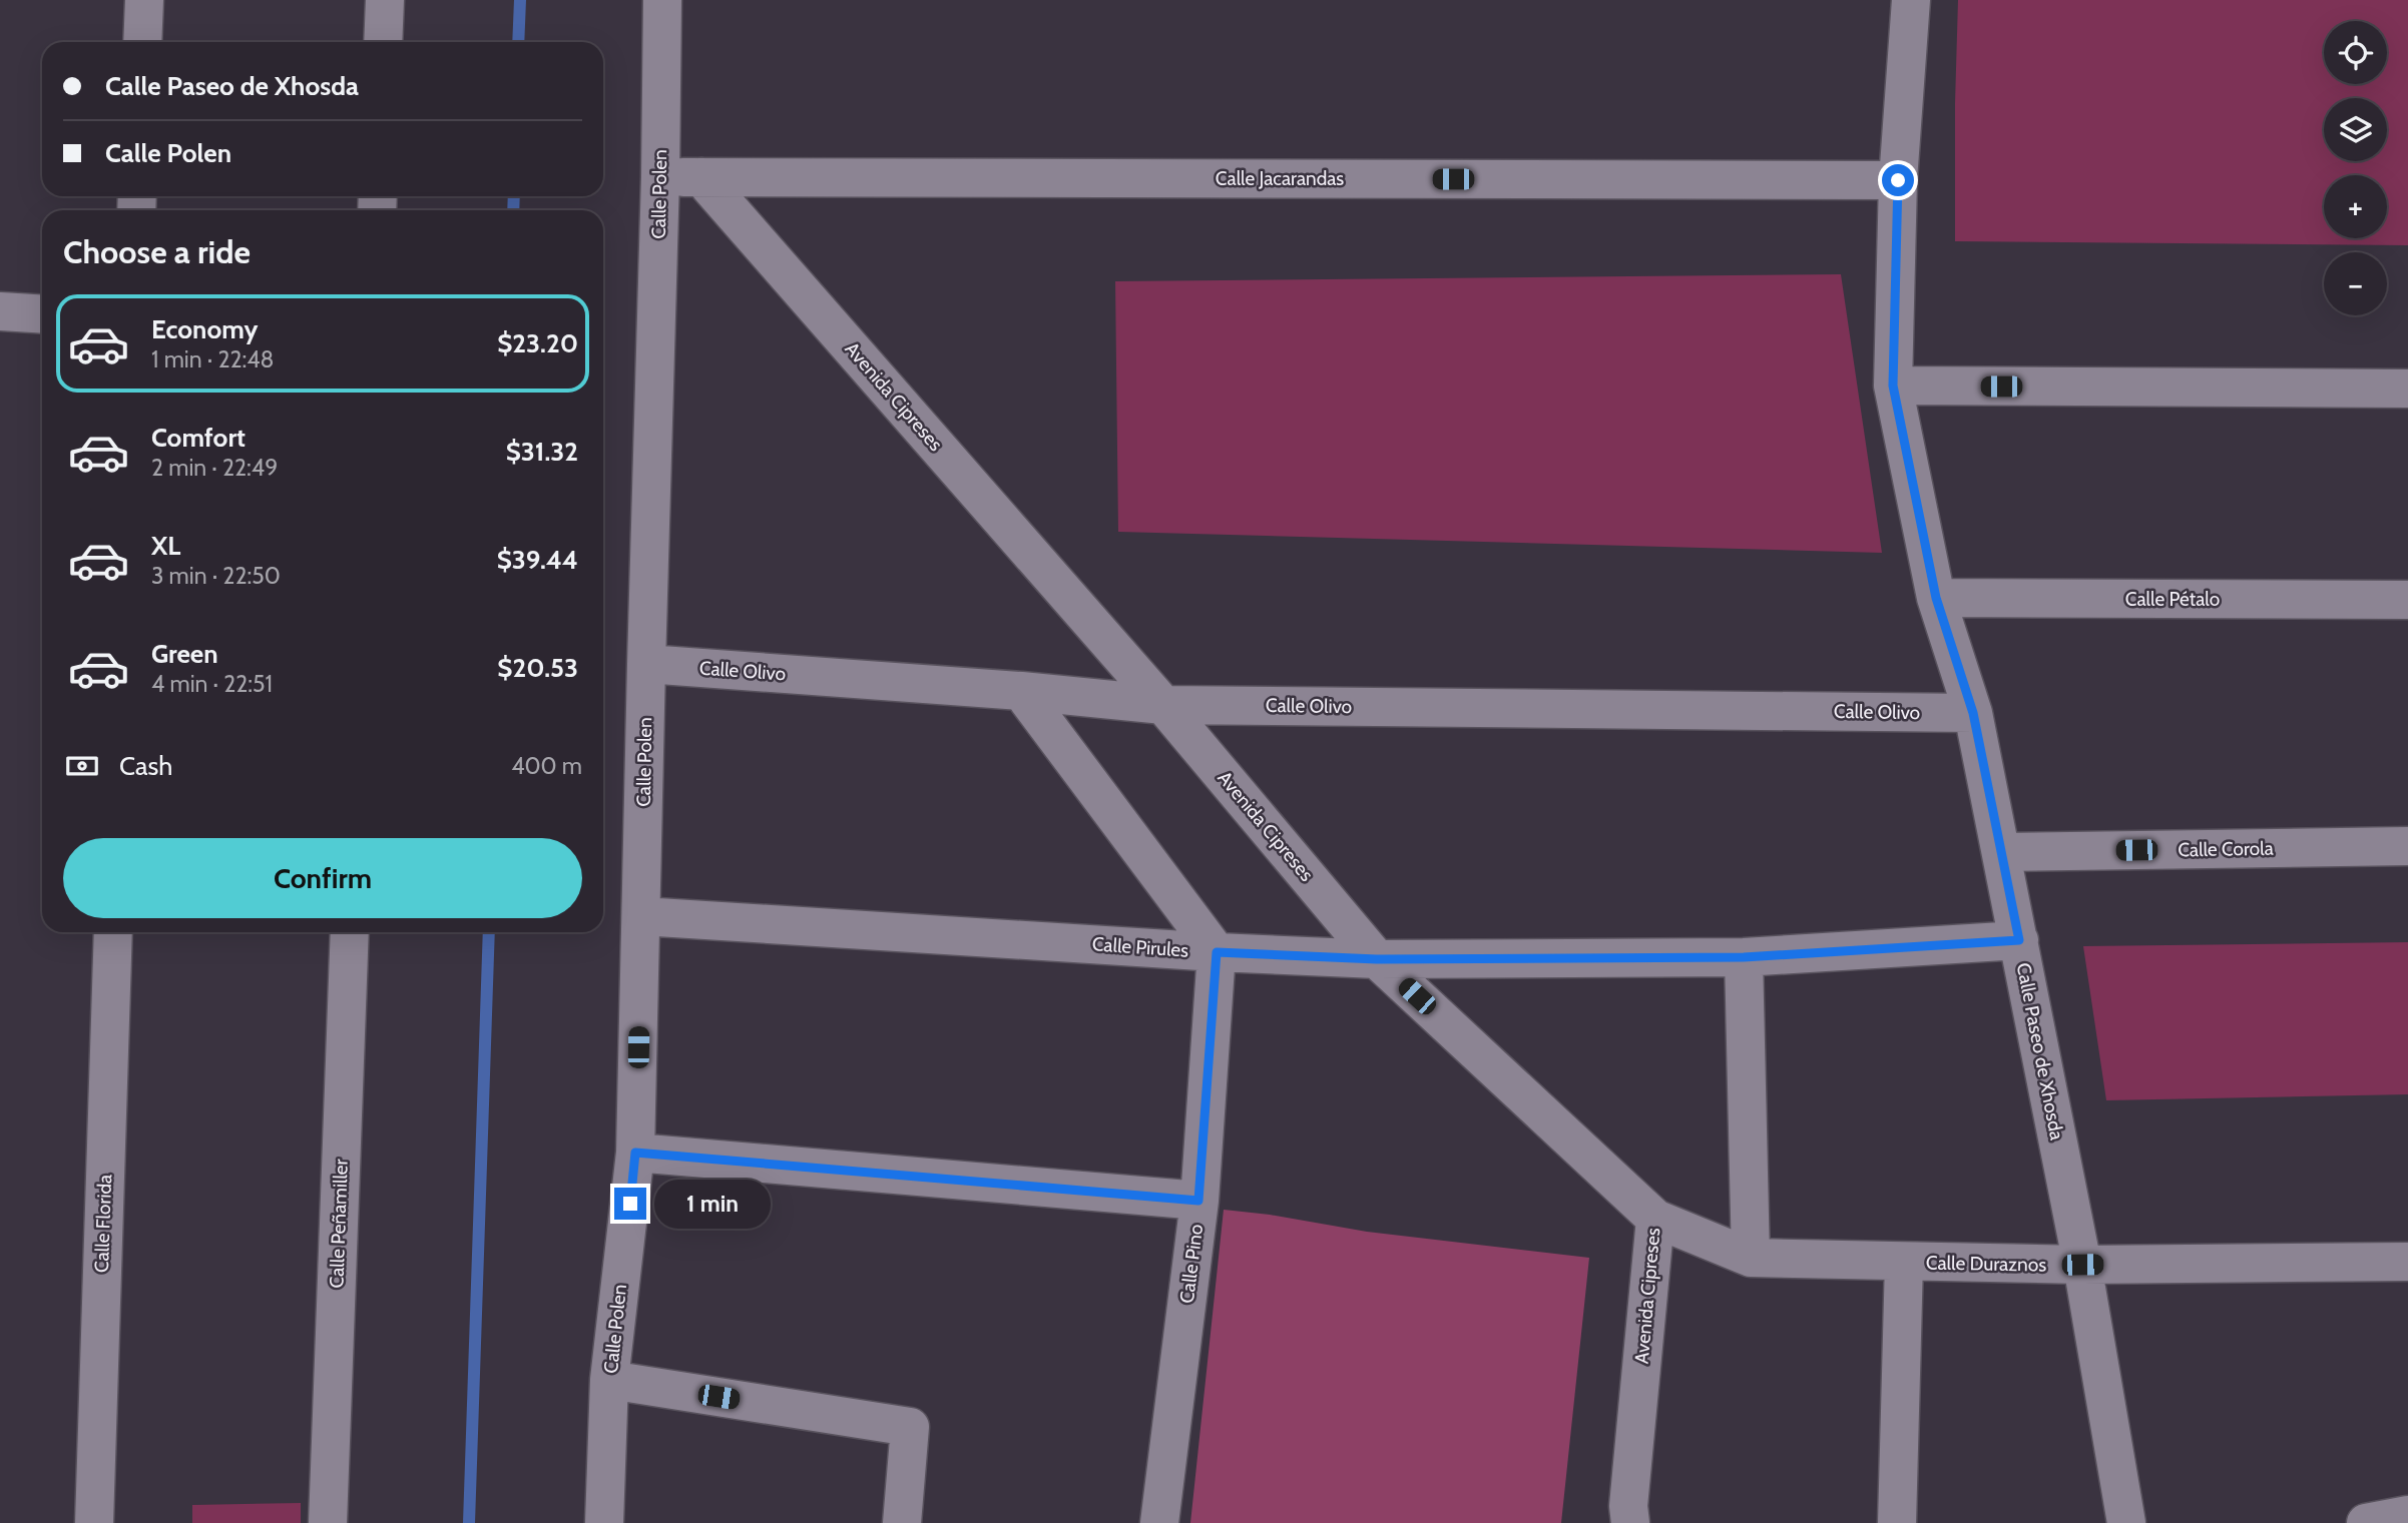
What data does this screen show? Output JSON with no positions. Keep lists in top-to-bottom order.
{
  "streets": {
    "street": [
      "Calle Jacarandas",
      "Calle Polen",
      "Avenida Cipreses",
      "Calle Pétalo",
      "Calle Olivo",
      "Calle Corola",
      "Calle Pirules",
      "Calle Paseo de Xhosda",
      "Calle Florida",
      "Calle Peñamiller",
      "Calle Pino",
      "Calle Duraznos"
    ]
  },
  "crossings": [
    ["Calle Jacarandas", "Calle Polen"],
    ["Calle Jacarandas", "Avenida Cipreses"],
    ["Calle Jacarandas", "Calle Paseo de Xhosda"],
    ["Calle Polen", "Calle Olivo"],
    ["Calle Polen", "Calle Pirules"],
    ["Avenida Cipreses", "Calle Olivo"],
    ["Avenida Cipreses", "Calle Pirules"],
    ["Avenida Cipreses", "Calle Duraznos"],
    ["Calle Pétalo", "Calle Paseo de Xhosda"],
    ["Calle Olivo", "Calle Paseo de Xhosda"],
    ["Calle Corola", "Calle Paseo de Xhosda"],
    ["Calle Pirules", "Calle Paseo de Xhosda"],
    ["Calle Pirules", "Calle Pino"],
    ["Calle Paseo de Xhosda", "Calle Duraznos"]
  ],
  "page": {
    "map_buttons": ["+", "−"],
    "banner": ["Calle Paseo de Xhosda", "Calle Polen"],
    "heading": "Choose a ride",
    "list": [
      {
        "name": "Economy",
        "note": "1 min · 22:48",
        "value": "$23.20"
      },
      {
        "name": "Comfort",
        "note": "2 min · 22:49",
        "value": "$31.32"
      },
      {
        "name": "XL",
        "note": "3 min · 22:50",
        "value": "$39.44"
      },
      {
        "name": "Green",
        "note": "4 min · 22:51",
        "value": "$20.53"
      }
    ],
    "pay": ["Cash", "400 m"],
    "buttons": "Confirm",
    "bubble": "1 min"
  }
}
